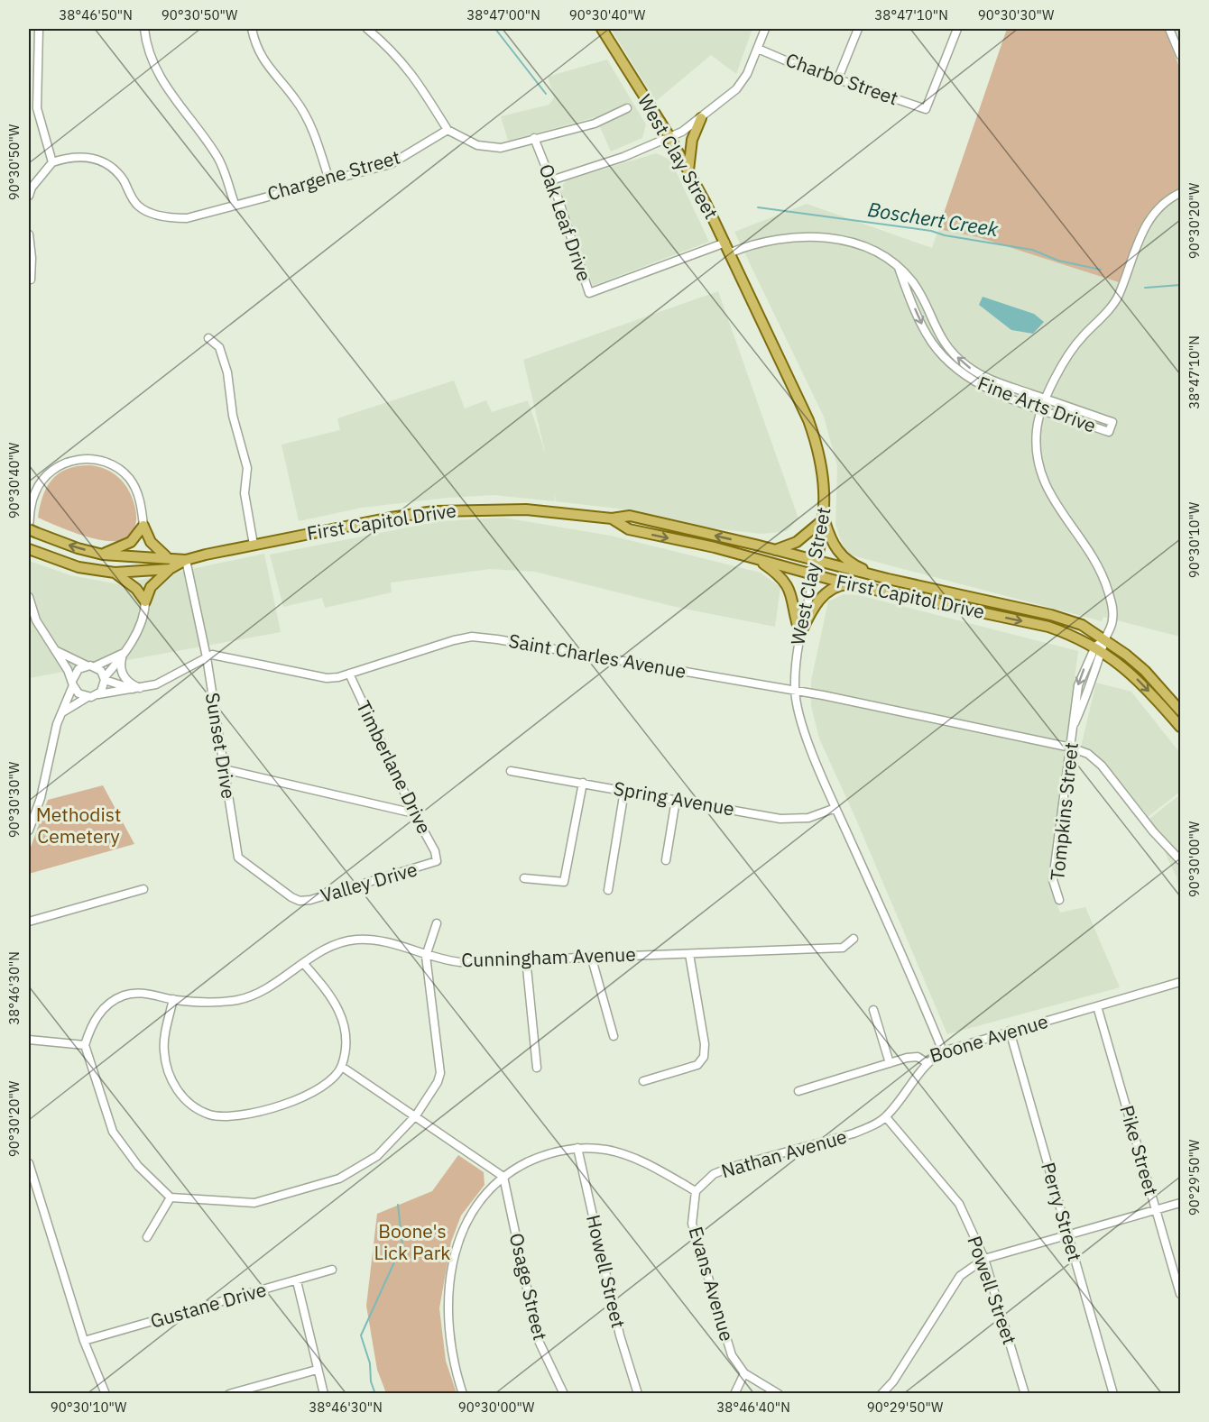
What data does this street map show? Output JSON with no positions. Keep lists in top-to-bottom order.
{
  "streets": {
    "main road": ["West Clay Street", "First Capitol Drive"],
    "street": [
      "Charbo Street",
      "Chargene Street",
      "Oak Leaf Drive",
      "Fine Arts Drive",
      "Saint Charles Avenue",
      "Sunset Drive",
      "Timberlane Drive",
      "Spring Avenue",
      "Tompkins Street",
      "Valley Drive",
      "Cunningham Avenue",
      "Boone Avenue",
      "Pike Street",
      "Nathan Avenue",
      "Perry Street",
      "Howell Street",
      "Evans Avenue",
      "Osage Street",
      "Powell Street",
      "Gustane Drive"
    ]
  },
  "crossings": [
    ["West Clay Street", "Oak Leaf Drive"],
    ["West Clay Street", "Fine Arts Drive"],
    ["West Clay Street", "First Capitol Drive"],
    ["West Clay Street", "Saint Charles Avenue"],
    ["West Clay Street", "Spring Avenue"],
    ["West Clay Street", "Boone Avenue"],
    ["First Capitol Drive", "Sunset Drive"],
    ["First Capitol Drive", "Tompkins Street"],
    ["Saint Charles Avenue", "Sunset Drive"],
    ["Saint Charles Avenue", "Timberlane Drive"],
    ["Saint Charles Avenue", "Tompkins Street"],
    ["Sunset Drive", "Valley Drive"],
    ["Timberlane Drive", "Valley Drive"],
    ["Boone Avenue", "Pike Street"],
    ["Boone Avenue", "Nathan Avenue"],
    ["Boone Avenue", "Perry Street"],
    ["Nathan Avenue", "Evans Avenue"],
    ["Nathan Avenue", "Powell Street"]
  ],
  "water": ["Boschert Creek"],
  "parks": ["Methodist Cemetery", "Boone's Lick Park"],
  "coordinates": [
    "38°46'50\"N",
    "90°30'50\"W",
    "38°47'00\"N",
    "90°30'40\"W",
    "38°47'10\"N",
    "90°30'30\"W",
    "90°30'20\"W",
    "90°30'10\"W",
    "90°30'00\"W",
    "38°46'30\"N",
    "90°29'50\"W",
    "38°46'40\"N"
  ]
}
